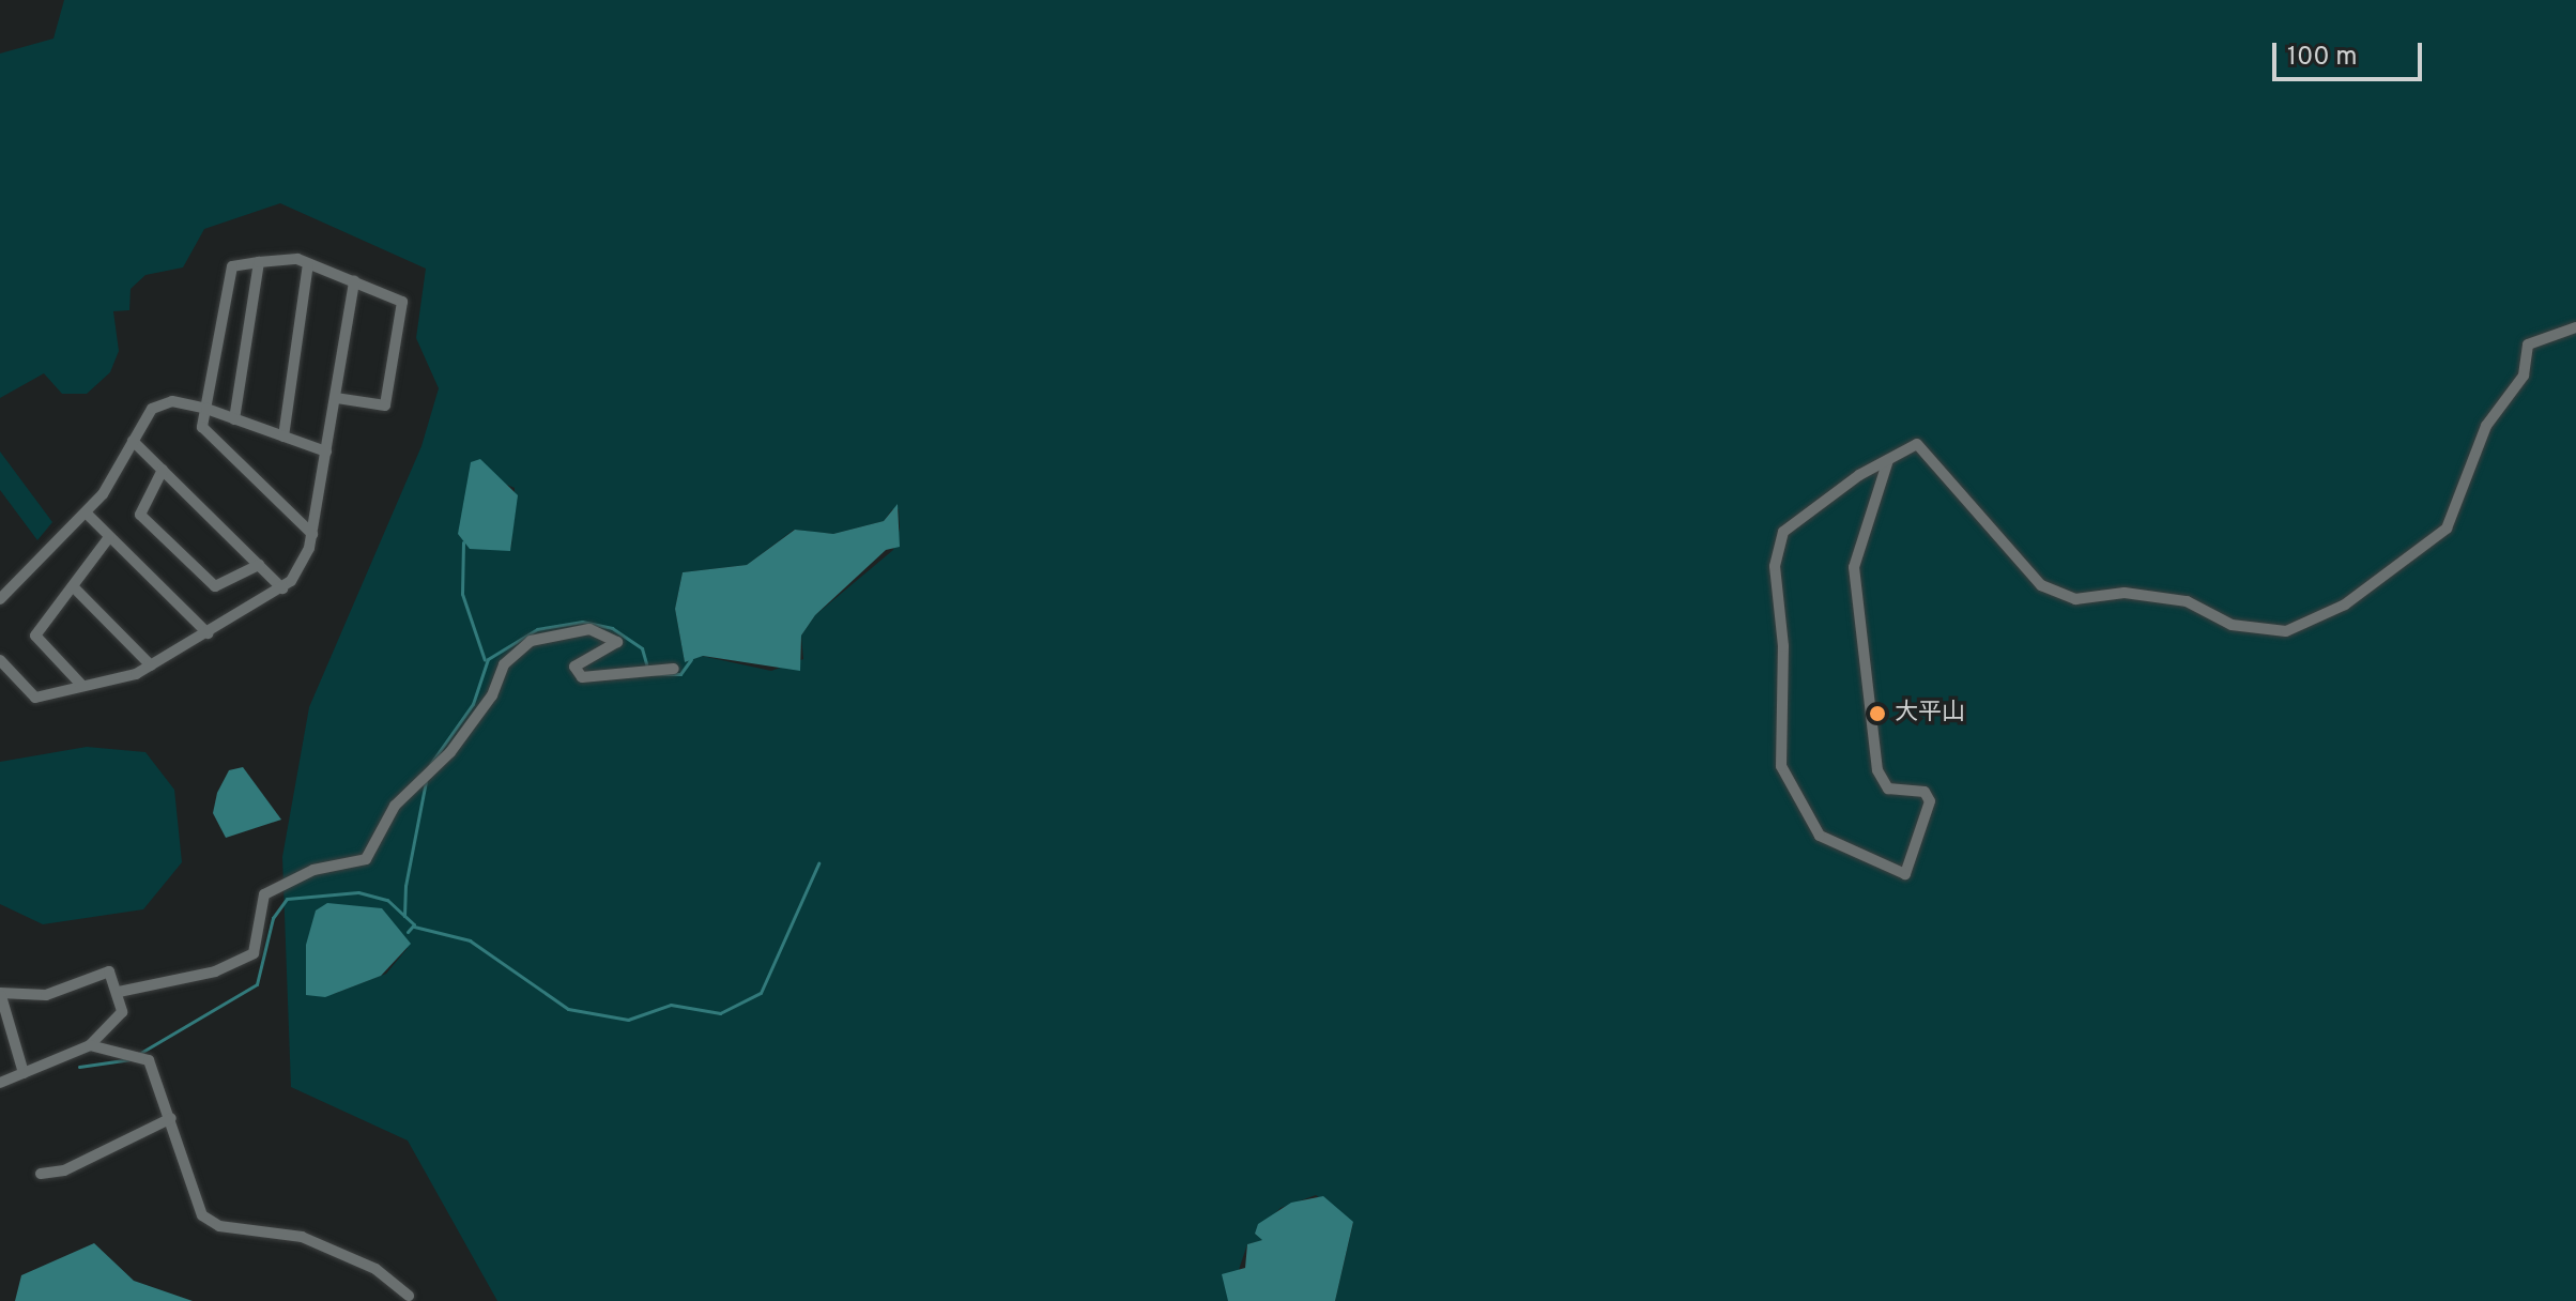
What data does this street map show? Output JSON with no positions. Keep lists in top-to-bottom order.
{
  "places": ["大平山"],
  "scale_bar": "100 m"
}
